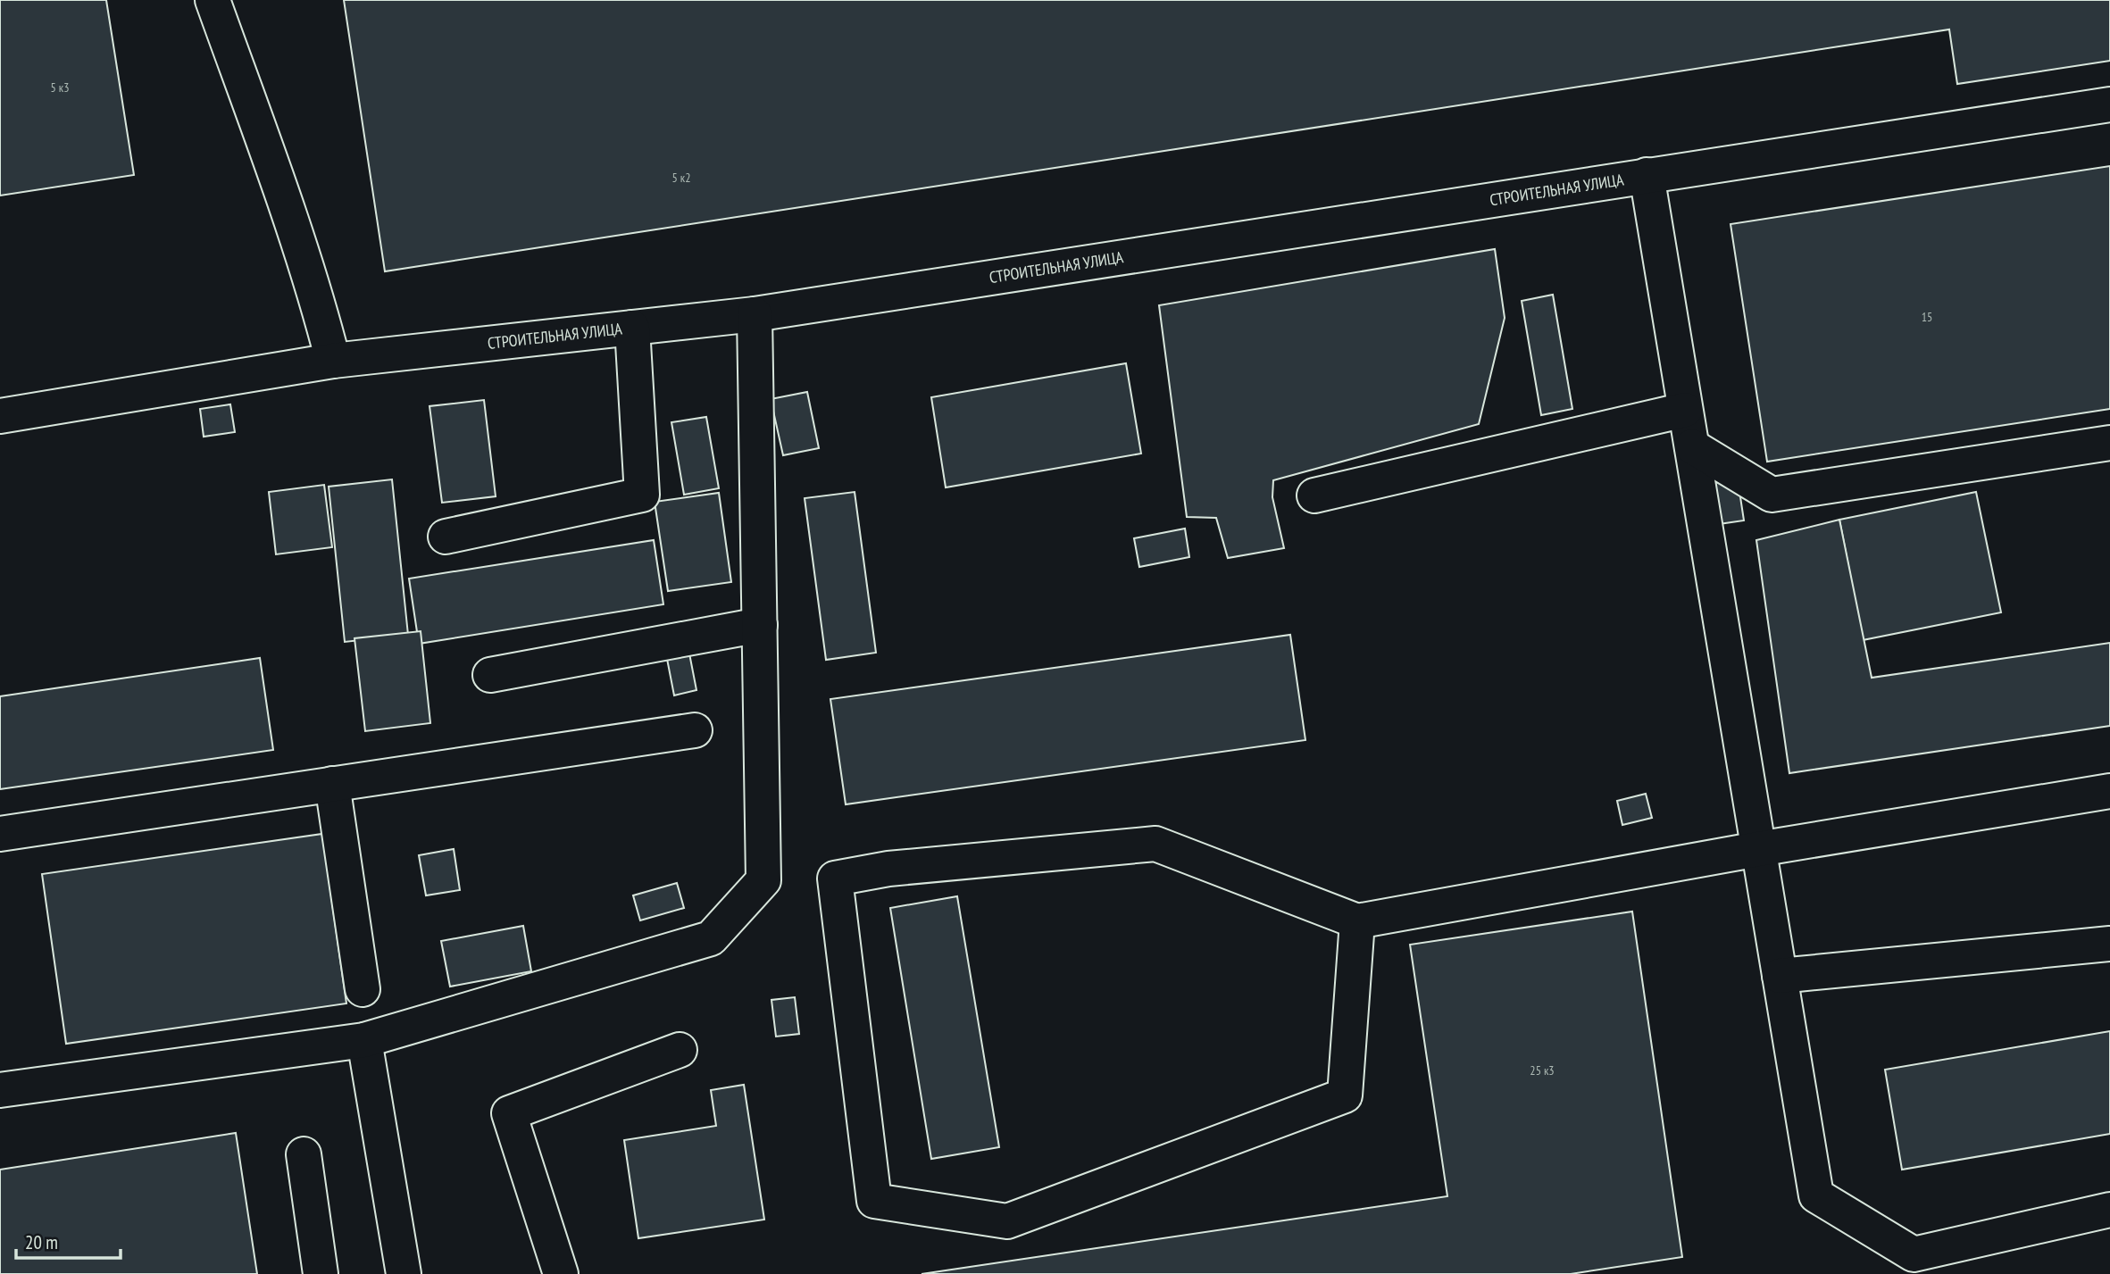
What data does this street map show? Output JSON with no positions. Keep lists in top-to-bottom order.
{
  "streets": {
    "street": ["СТРОИТЕЛЬНАЯ УЛИЦА"]
  },
  "house_numbers": [
    "5 к3",
    "5 к2",
    "15",
    "25 к3"
  ],
  "scale_bar": "20 m"
}
